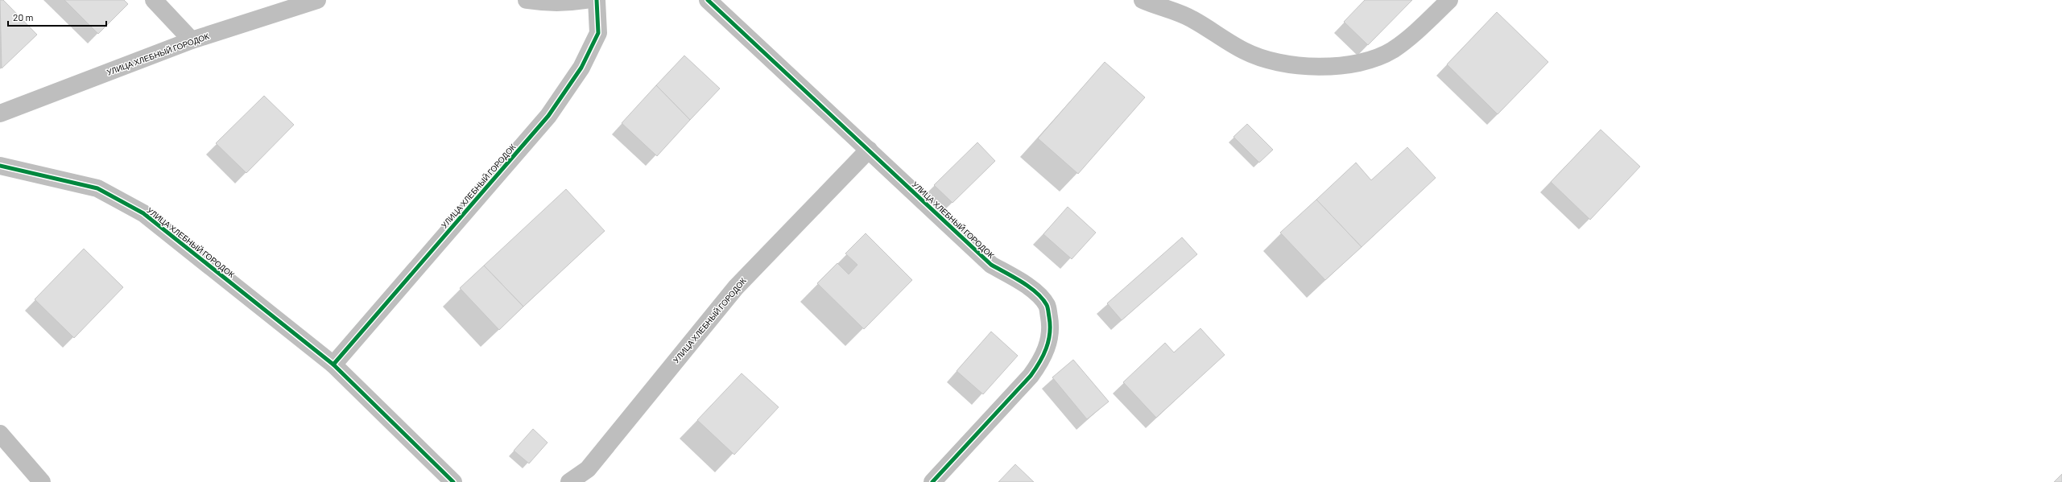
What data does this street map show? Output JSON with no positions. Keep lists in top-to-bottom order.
{
  "streets": {
    "street": ["УЛИЦА ХЛЕБНЫЙ ГОРОДОК"]
  },
  "scale_bar": "20 m"
}
